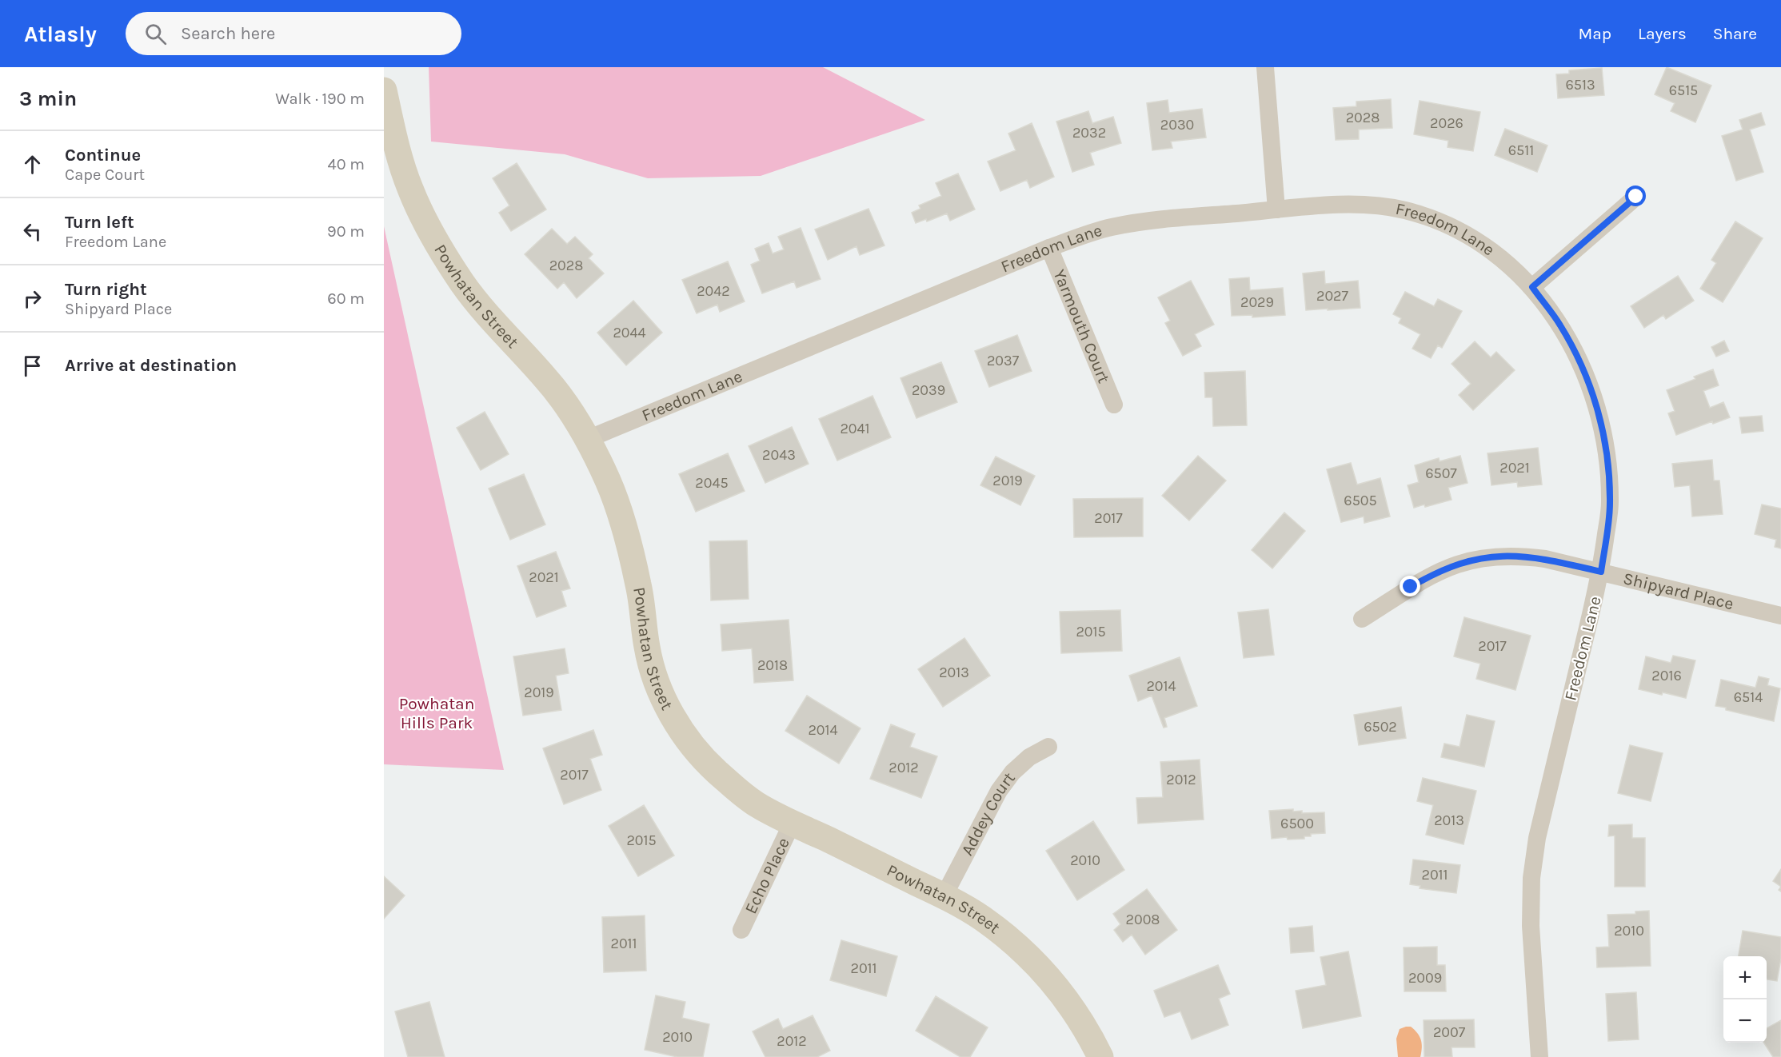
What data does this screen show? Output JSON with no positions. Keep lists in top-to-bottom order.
{
  "streets": {
    "street": [
      "Freedom Lane",
      "Powhatan Street",
      "Yarmouth Court",
      "Shipyard Place",
      "Addey Court",
      "Echo Place"
    ]
  },
  "crossings": [
    ["Freedom Lane", "Powhatan Street"],
    ["Freedom Lane", "Yarmouth Court"],
    ["Freedom Lane", "Shipyard Place"],
    ["Powhatan Street", "Addey Court"],
    ["Powhatan Street", "Echo Place"]
  ],
  "parks": ["Powhatan Hills Park"],
  "house_numbers": [
    "6513",
    "6515",
    "2028",
    "2026",
    "2030",
    "2032",
    "6511",
    "2028",
    "2042",
    "2027",
    "2029",
    "2044",
    "2037",
    "2039",
    "2041",
    "2043",
    "2021",
    "6507",
    "2019",
    "2045",
    "6505",
    "2017",
    "2021",
    "2015",
    "2017",
    "2018",
    "2013",
    "2016",
    "2014",
    "2019",
    "6514",
    "6502",
    "2014",
    "2012",
    "2017",
    "2012",
    "2013",
    "6500",
    "2015",
    "2010",
    "2011",
    "2008",
    "2010",
    "2011",
    "2011",
    "2009",
    "2007",
    "2010",
    "2012"
  ],
  "page": {
    "header": "Atlasly",
    "search": "Search here",
    "nav": ["Map", "Layers", "Share"],
    "heading": ["3 min", "Walk · 190 m"],
    "list": [
      ["Continue", "Cape Court", "40 m"],
      ["Turn left", "Freedom Lane", "90 m"],
      ["Turn right", "Shipyard Place", "60 m"],
      "Arrive at destination"
    ],
    "map_buttons": ["+", "−"]
  }
}
